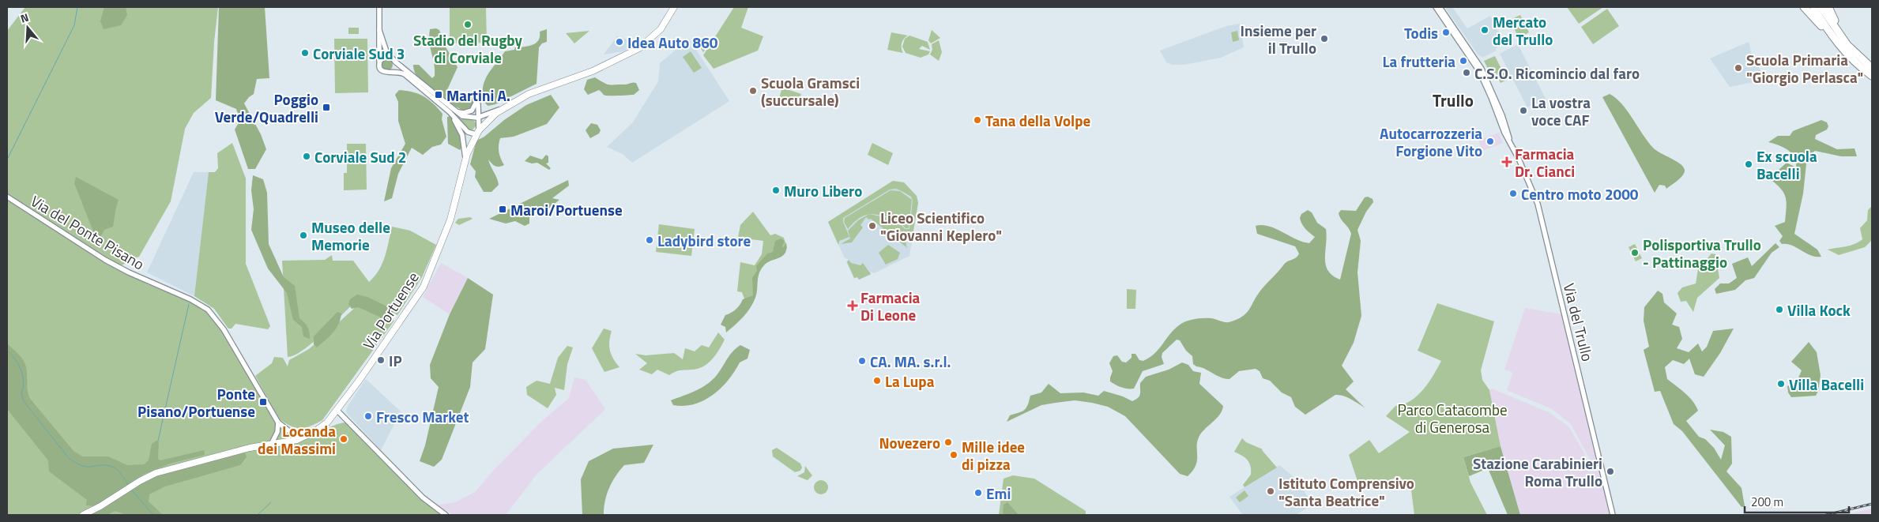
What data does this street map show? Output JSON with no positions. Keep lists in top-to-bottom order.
{
  "streets": {
    "main road": ["Via Portuense"],
    "street": ["Via del Ponte Pisano", "Via del Trullo"]
  },
  "crossings": [
    ["Via del Ponte Pisano", "Via Portuense"]
  ],
  "districts": ["Trullo"],
  "parks": ["Parco Catacombe di Generosa"],
  "places": {
    "other": [
      "Stadio del Rugby di Corviale",
      "Mercato del Trullo",
      "Todis",
      "Insieme per il Trullo",
      "Idea Auto 860",
      "Corviale Sud 3",
      "La frutteria",
      "Scuola Primaria \"Giorgio Perlasca\"",
      "C.S.O. Ricomincio dal faro",
      "Scuola Gramsci (succursale)",
      "La vostra voce CAF",
      "Tana della Volpe",
      "Autocarrozzeria Forgione Vito",
      "Corviale Sud 2",
      "Ex scuola Bacelli",
      "Muro Libero",
      "Centro moto 2000",
      "Liceo Scientifico \"Giovanni Keplero\"",
      "Museo delle Memorie",
      "Ladybird store",
      "Polisportiva Trullo - Pattinaggio",
      "Villa Kock",
      "IP",
      "CA. MA. s.r.l.",
      "La Lupa",
      "Villa Bacelli",
      "Fresco Market",
      "Locanda dei Massimi",
      "Novezero",
      "Mille idee di pizza",
      "Stazione Carabinieri Roma Trullo",
      "Istituto Comprensivo \"Santa Beatrice\"",
      "Emi"
    ],
    "transit": [
      "Martini A.",
      "Poggio Verde/Quadrelli",
      "Maroi/Portuense",
      "Ponte Pisano/Portuense"
    ],
    "health": ["Farmacia Dr. Cianci", "Farmacia Di Leone"]
  },
  "scale_bar": "200 m",
  "north": "top"
}
